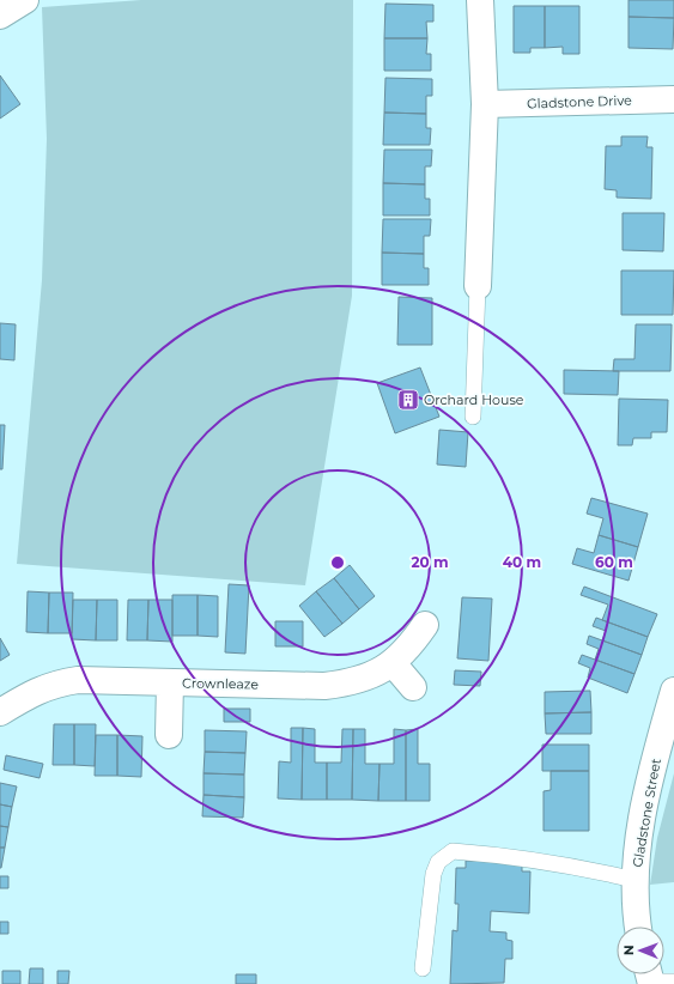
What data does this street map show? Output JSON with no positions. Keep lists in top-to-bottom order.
{
  "streets": {
    "street": ["Gladstone Drive", "Crownleaze", "Gladstone Street"]
  },
  "places": {
    "building": ["Orchard House"]
  },
  "north": "left",
  "rings": ["20 m", "40 m", "60 m"]
}
